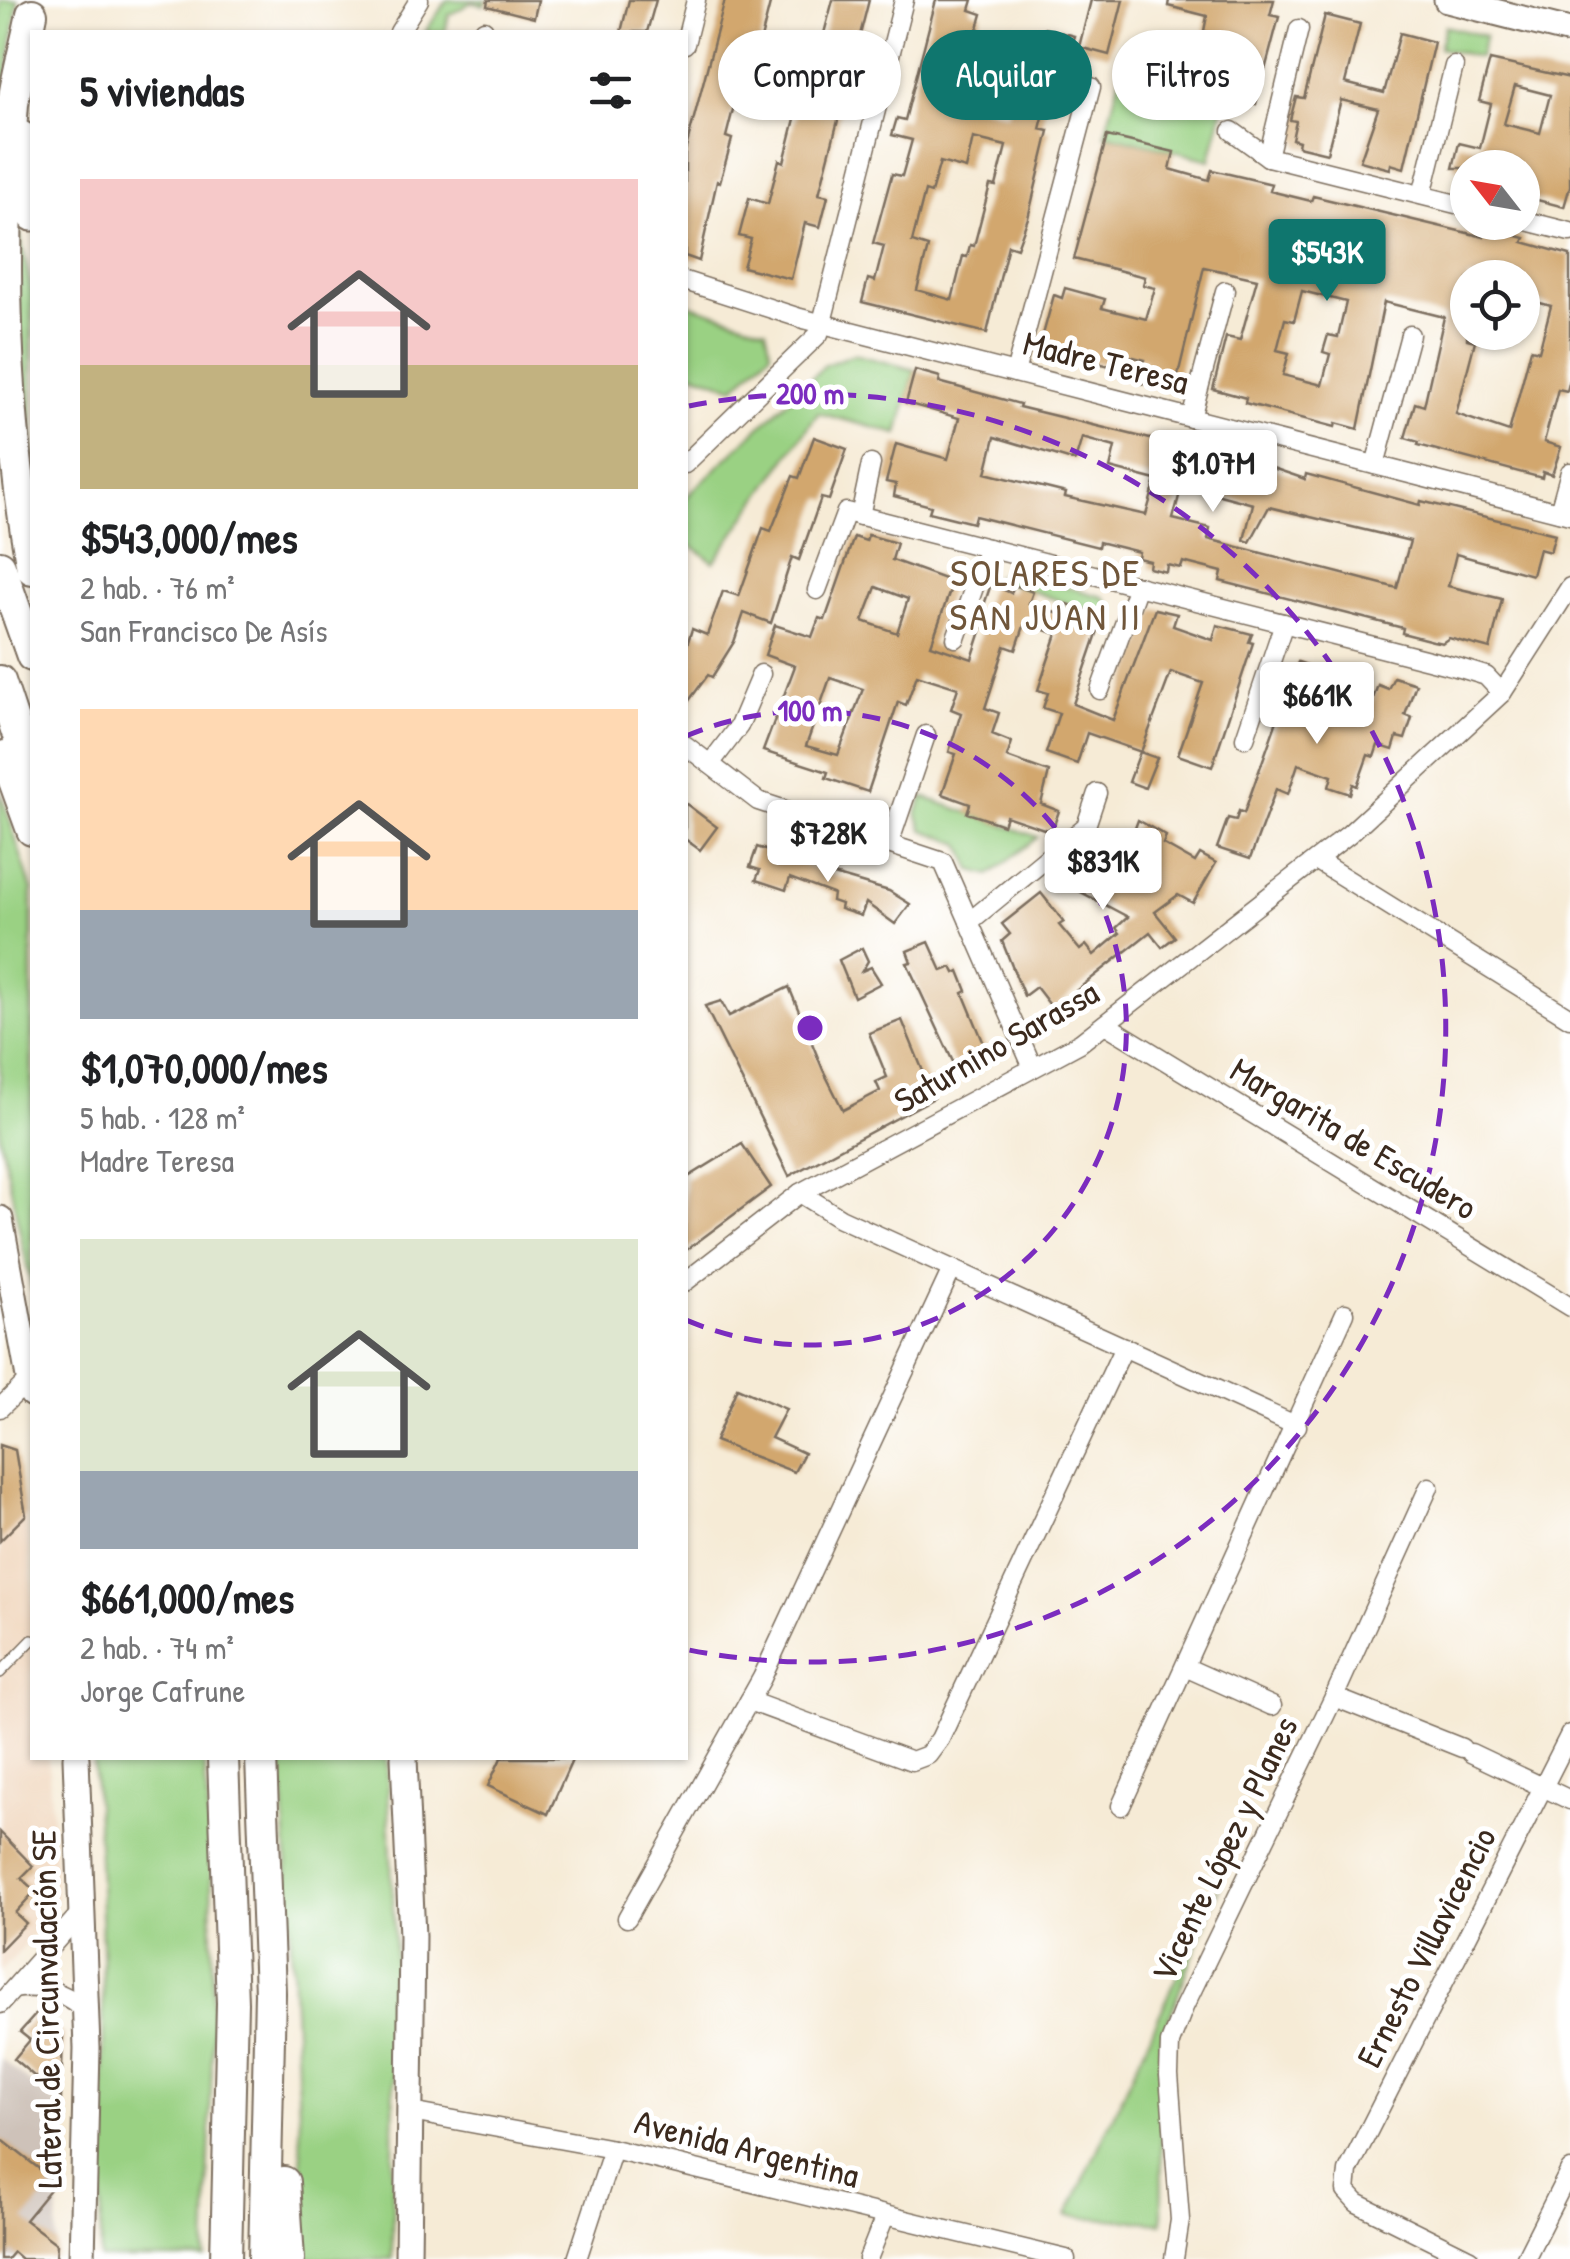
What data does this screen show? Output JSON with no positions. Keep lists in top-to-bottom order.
{
  "streets": {
    "street": [
      "Madre Teresa",
      "Saturnino Sarassa",
      "Margarita de Escudero",
      "Vicente López y Planes",
      "Ernesto Villavicencio",
      "Lateral de Circunvalación SE",
      "Avenida Argentina"
    ]
  },
  "crossings": [
    ["Saturnino Sarassa", "Margarita de Escudero"]
  ],
  "districts": ["SOLARES DE SAN JUAN II"],
  "north": "top left",
  "page": {
    "chip": ["Comprar", "Alquilar", "Filtros"],
    "heading": "5 viviendas",
    "list": [
      {
        "name": "$543,000/mes",
        "note": "2 hab. · 76 m² · San Francisco De Asís"
      },
      {
        "name": "$1,070,000/mes",
        "note": "5 hab. · 128 m² · Madre Teresa"
      },
      {
        "name": "$661,000/mes",
        "note": "2 hab. · 74 m² · Jorge Cafrune"
      }
    ],
    "price": [
      "$543K",
      "$1.07M",
      "$661K",
      "$728K",
      "$831K"
    ]
  },
  "rings": ["200 m", "100 m"]
}
